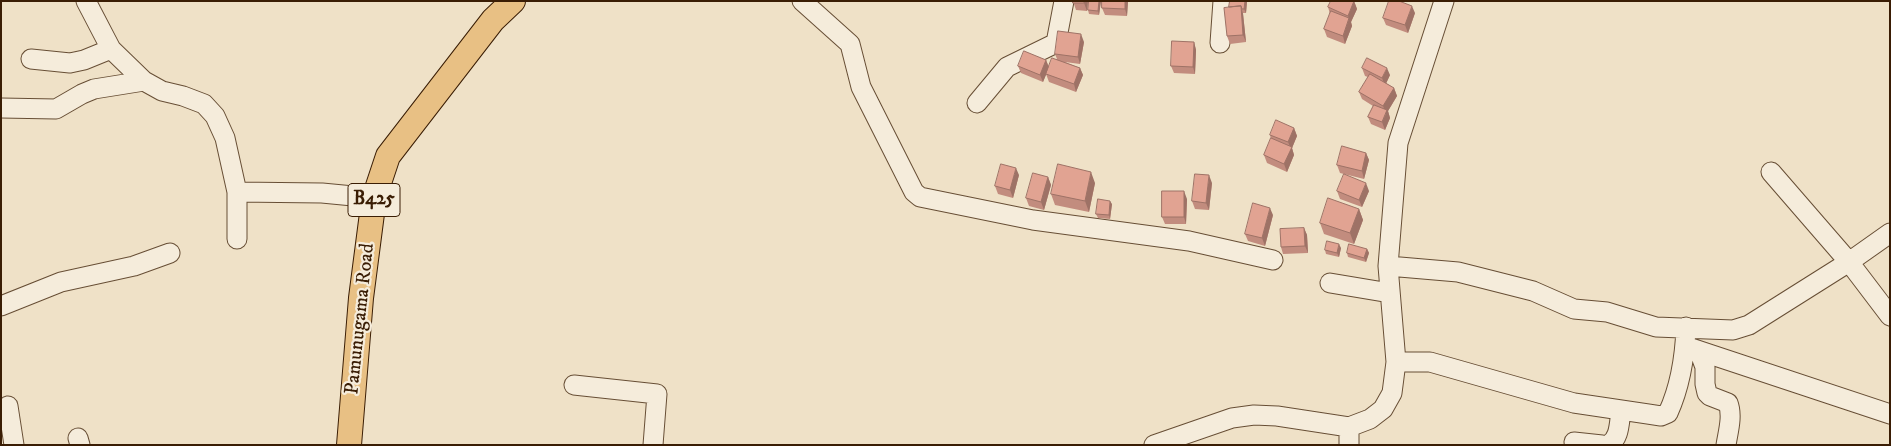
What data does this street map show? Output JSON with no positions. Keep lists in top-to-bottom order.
{
  "streets": {
    "main road": ["B425", "Pamunugama Road"]
  }
}
